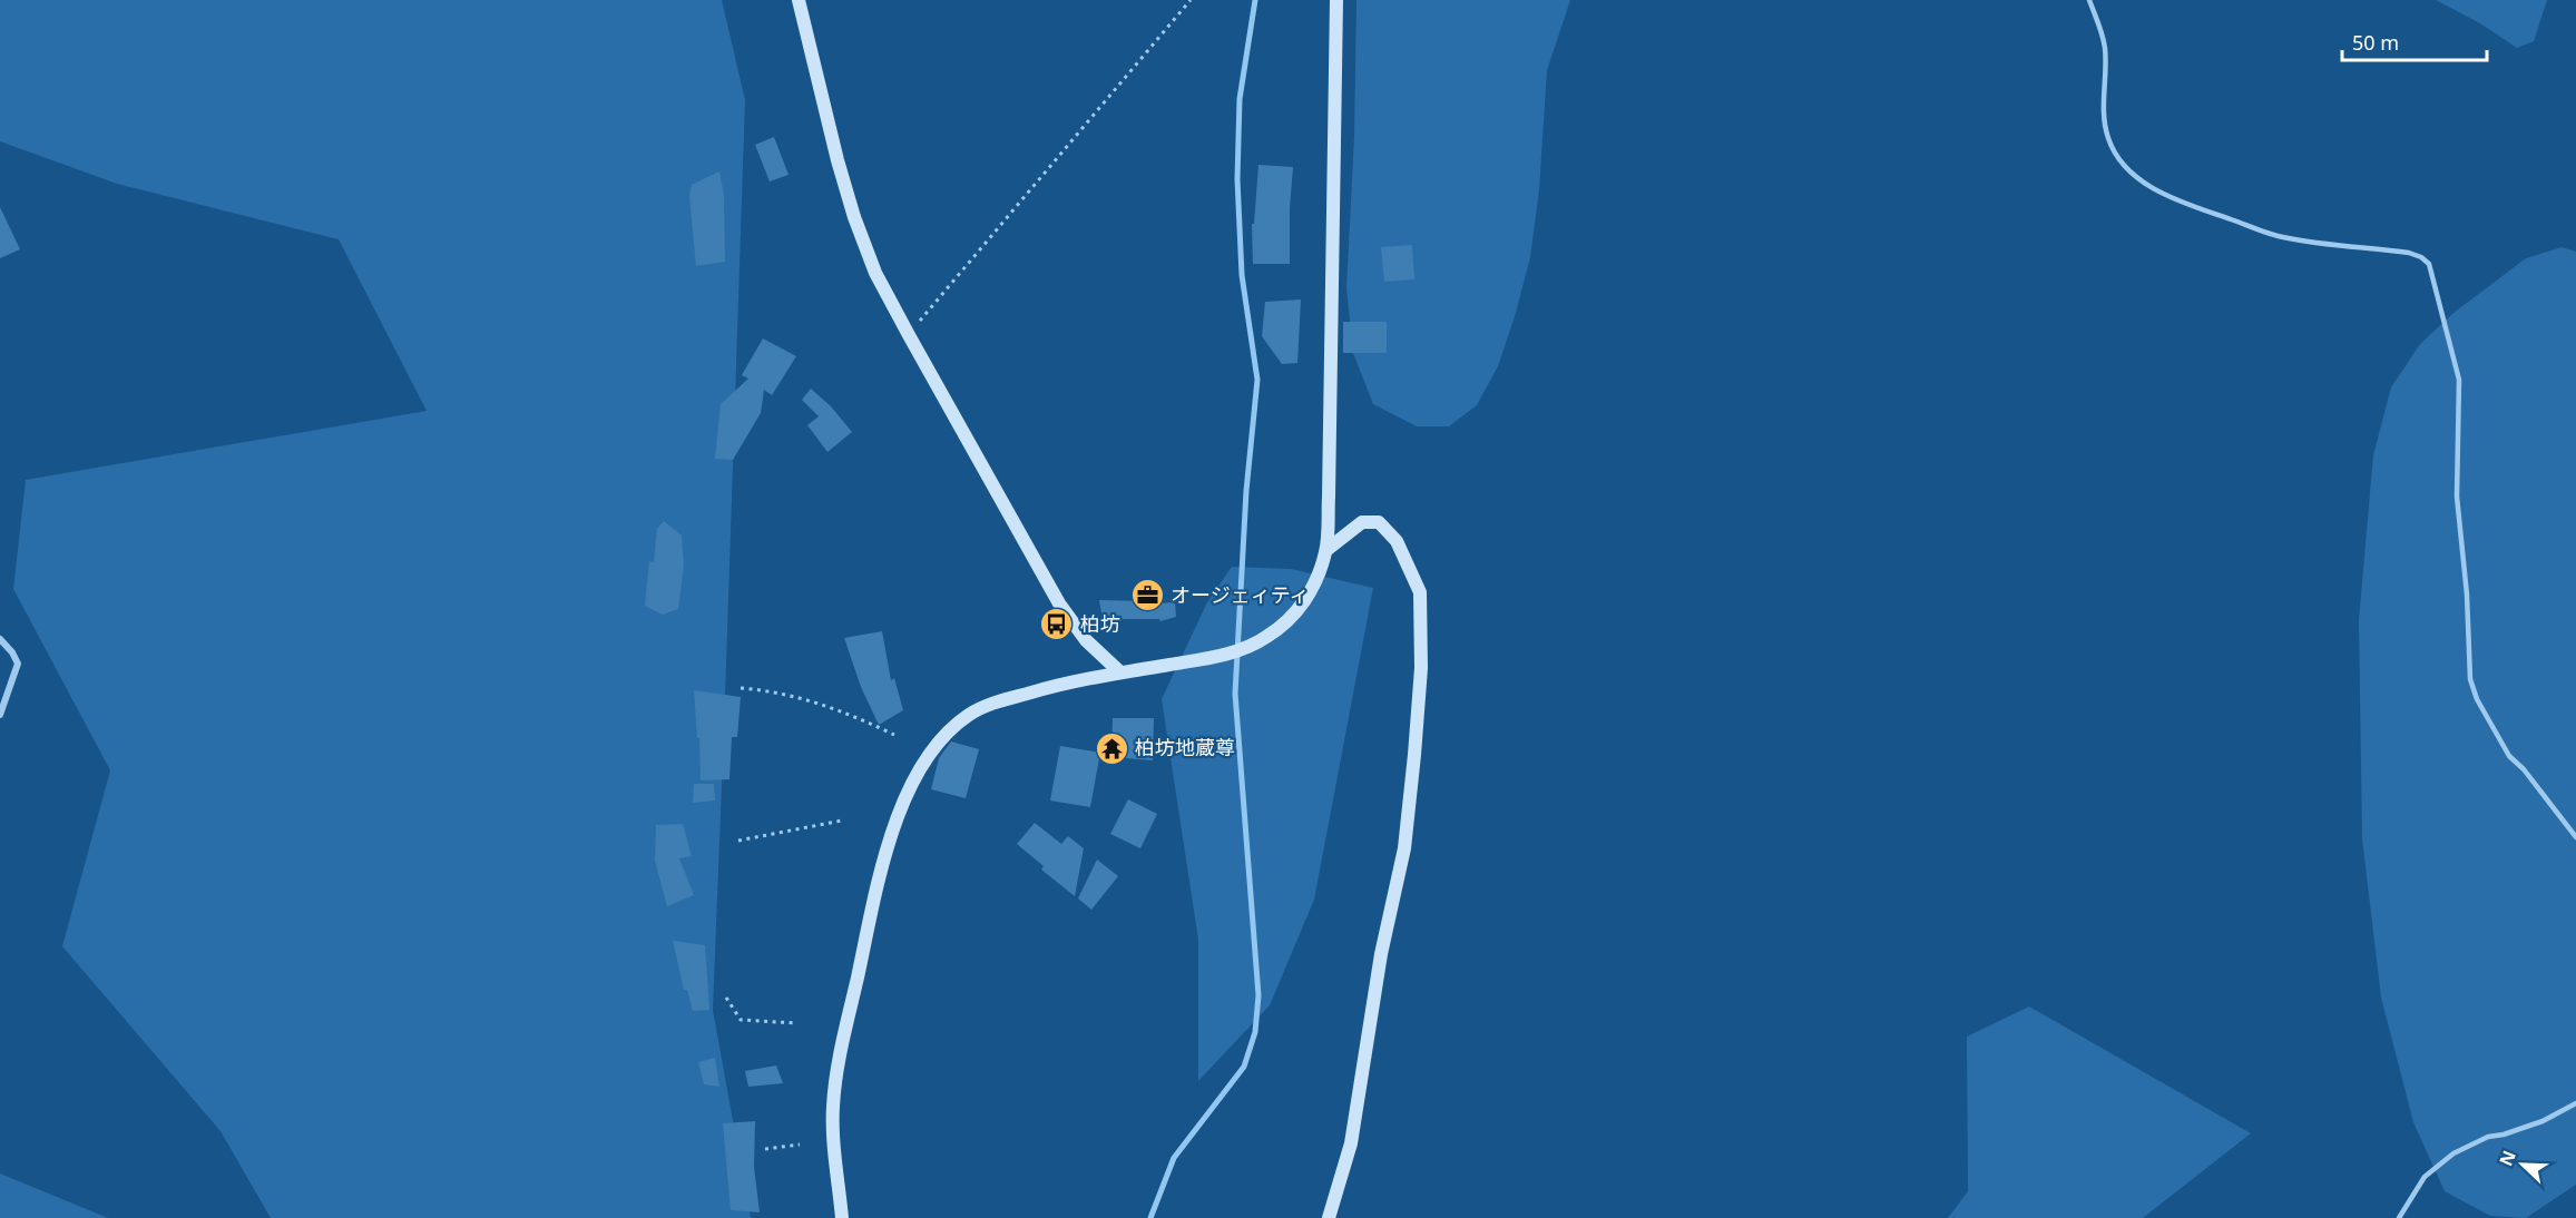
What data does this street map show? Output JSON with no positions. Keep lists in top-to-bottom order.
{
  "places": {
    "office": ["オージェィティ"],
    "bus stop": ["柏坊"],
    "temple": ["柏坊地蔵尊"]
  },
  "scale_bar": "50 m",
  "north": "top left"
}
